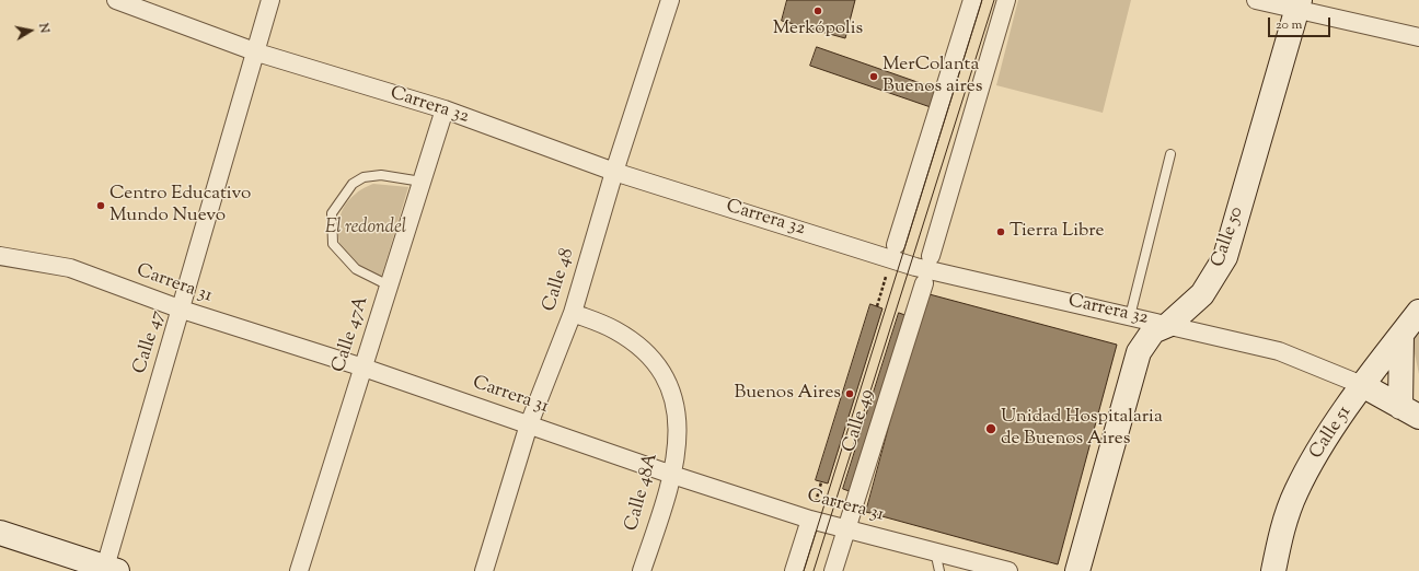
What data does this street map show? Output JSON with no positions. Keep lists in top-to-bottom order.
{
  "streets": {
    "main road": ["Carrera 32", "Calle 50", "Calle 51"],
    "street": [
      "Calle 48",
      "Carrera 31",
      "Calle 47A",
      "Calle 47",
      "Calle 49",
      "Calle 48A"
    ]
  },
  "crossings": [
    ["Carrera 32", "Calle 50"],
    ["Carrera 32", "Calle 48"],
    ["Carrera 32", "Calle 47A"],
    ["Carrera 32", "Calle 47"],
    ["Carrera 32", "Calle 51"],
    ["Calle 48", "Carrera 31"],
    ["Calle 48", "Calle 48A"],
    ["Carrera 31", "Calle 47A"],
    ["Carrera 31", "Calle 47"],
    ["Carrera 31", "Calle 49"],
    ["Carrera 31", "Calle 48A"]
  ],
  "parks": ["El redondel"],
  "places": [
    "Merkópolis",
    "MerColanta Buenos aires",
    "Centro Educativo Mundo Nuevo",
    "Tierra Libre",
    "Buenos Aires",
    "Unidad Hospitalaria de Buenos Aires"
  ],
  "scale_bar": "20 m",
  "north": "right"
}
